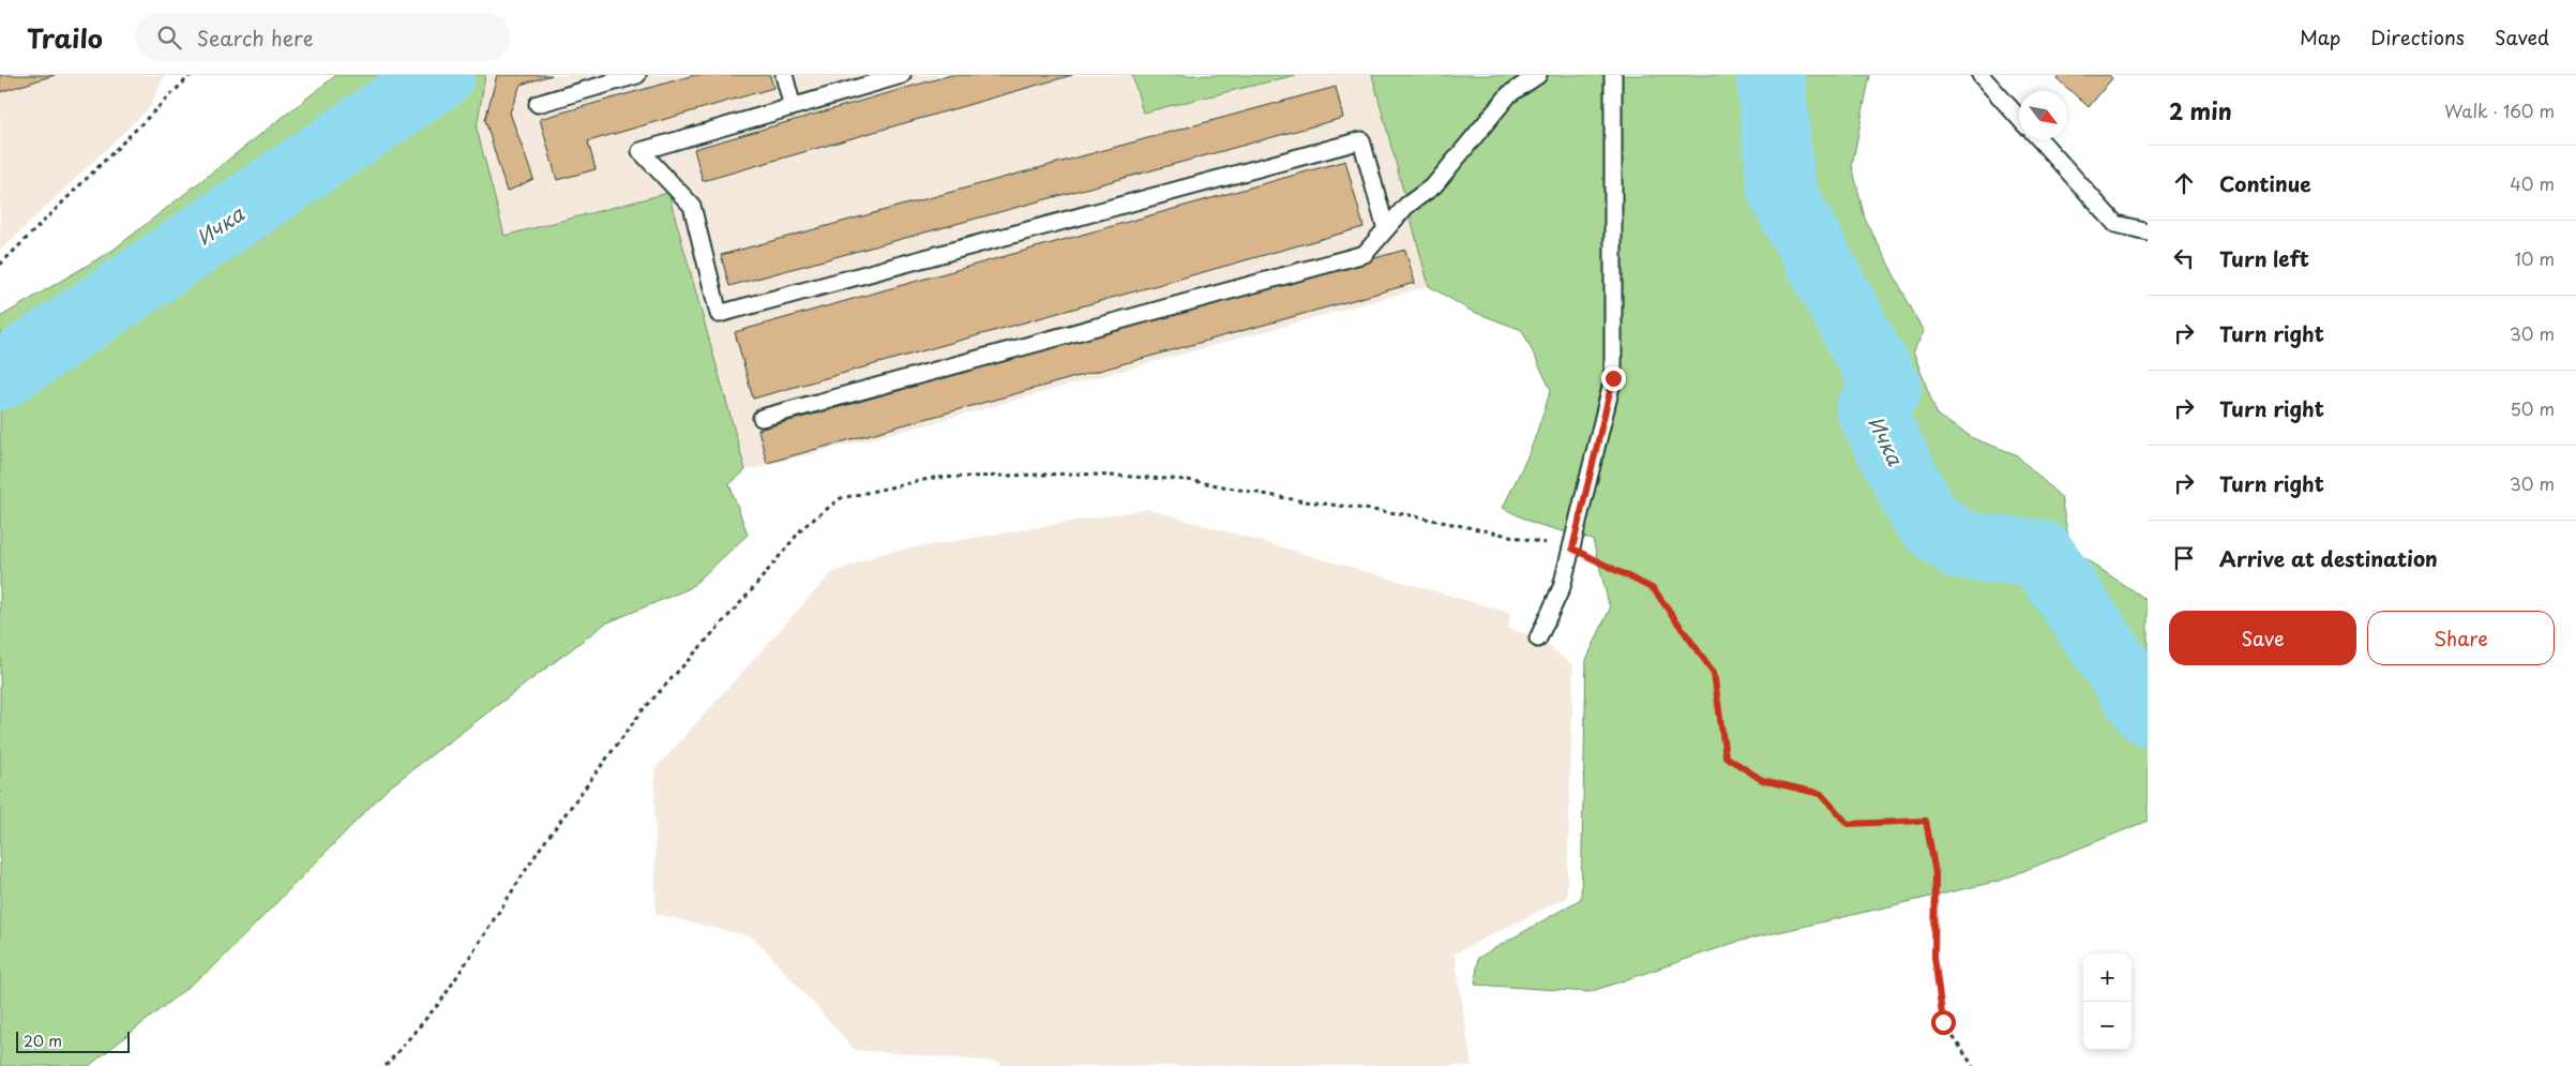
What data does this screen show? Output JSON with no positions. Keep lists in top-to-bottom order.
{
  "water": ["Ичка"],
  "scale_bar": "20 m",
  "north": "bottom right",
  "page": {
    "header": "Trailo",
    "search": "Search here",
    "nav": ["Map", "Directions", "Saved"],
    "heading": ["2 min", "Walk · 160 m"],
    "list": [
      ["Continue", "40 m"],
      ["Turn left", "10 m"],
      ["Turn right", "30 m"],
      ["Turn right", "50 m"],
      ["Turn right", "30 m"],
      "Arrive at destination"
    ],
    "buttons": ["Save", "Share"],
    "map_buttons": ["+", "−"],
    "scale": "20 m"
  }
}
